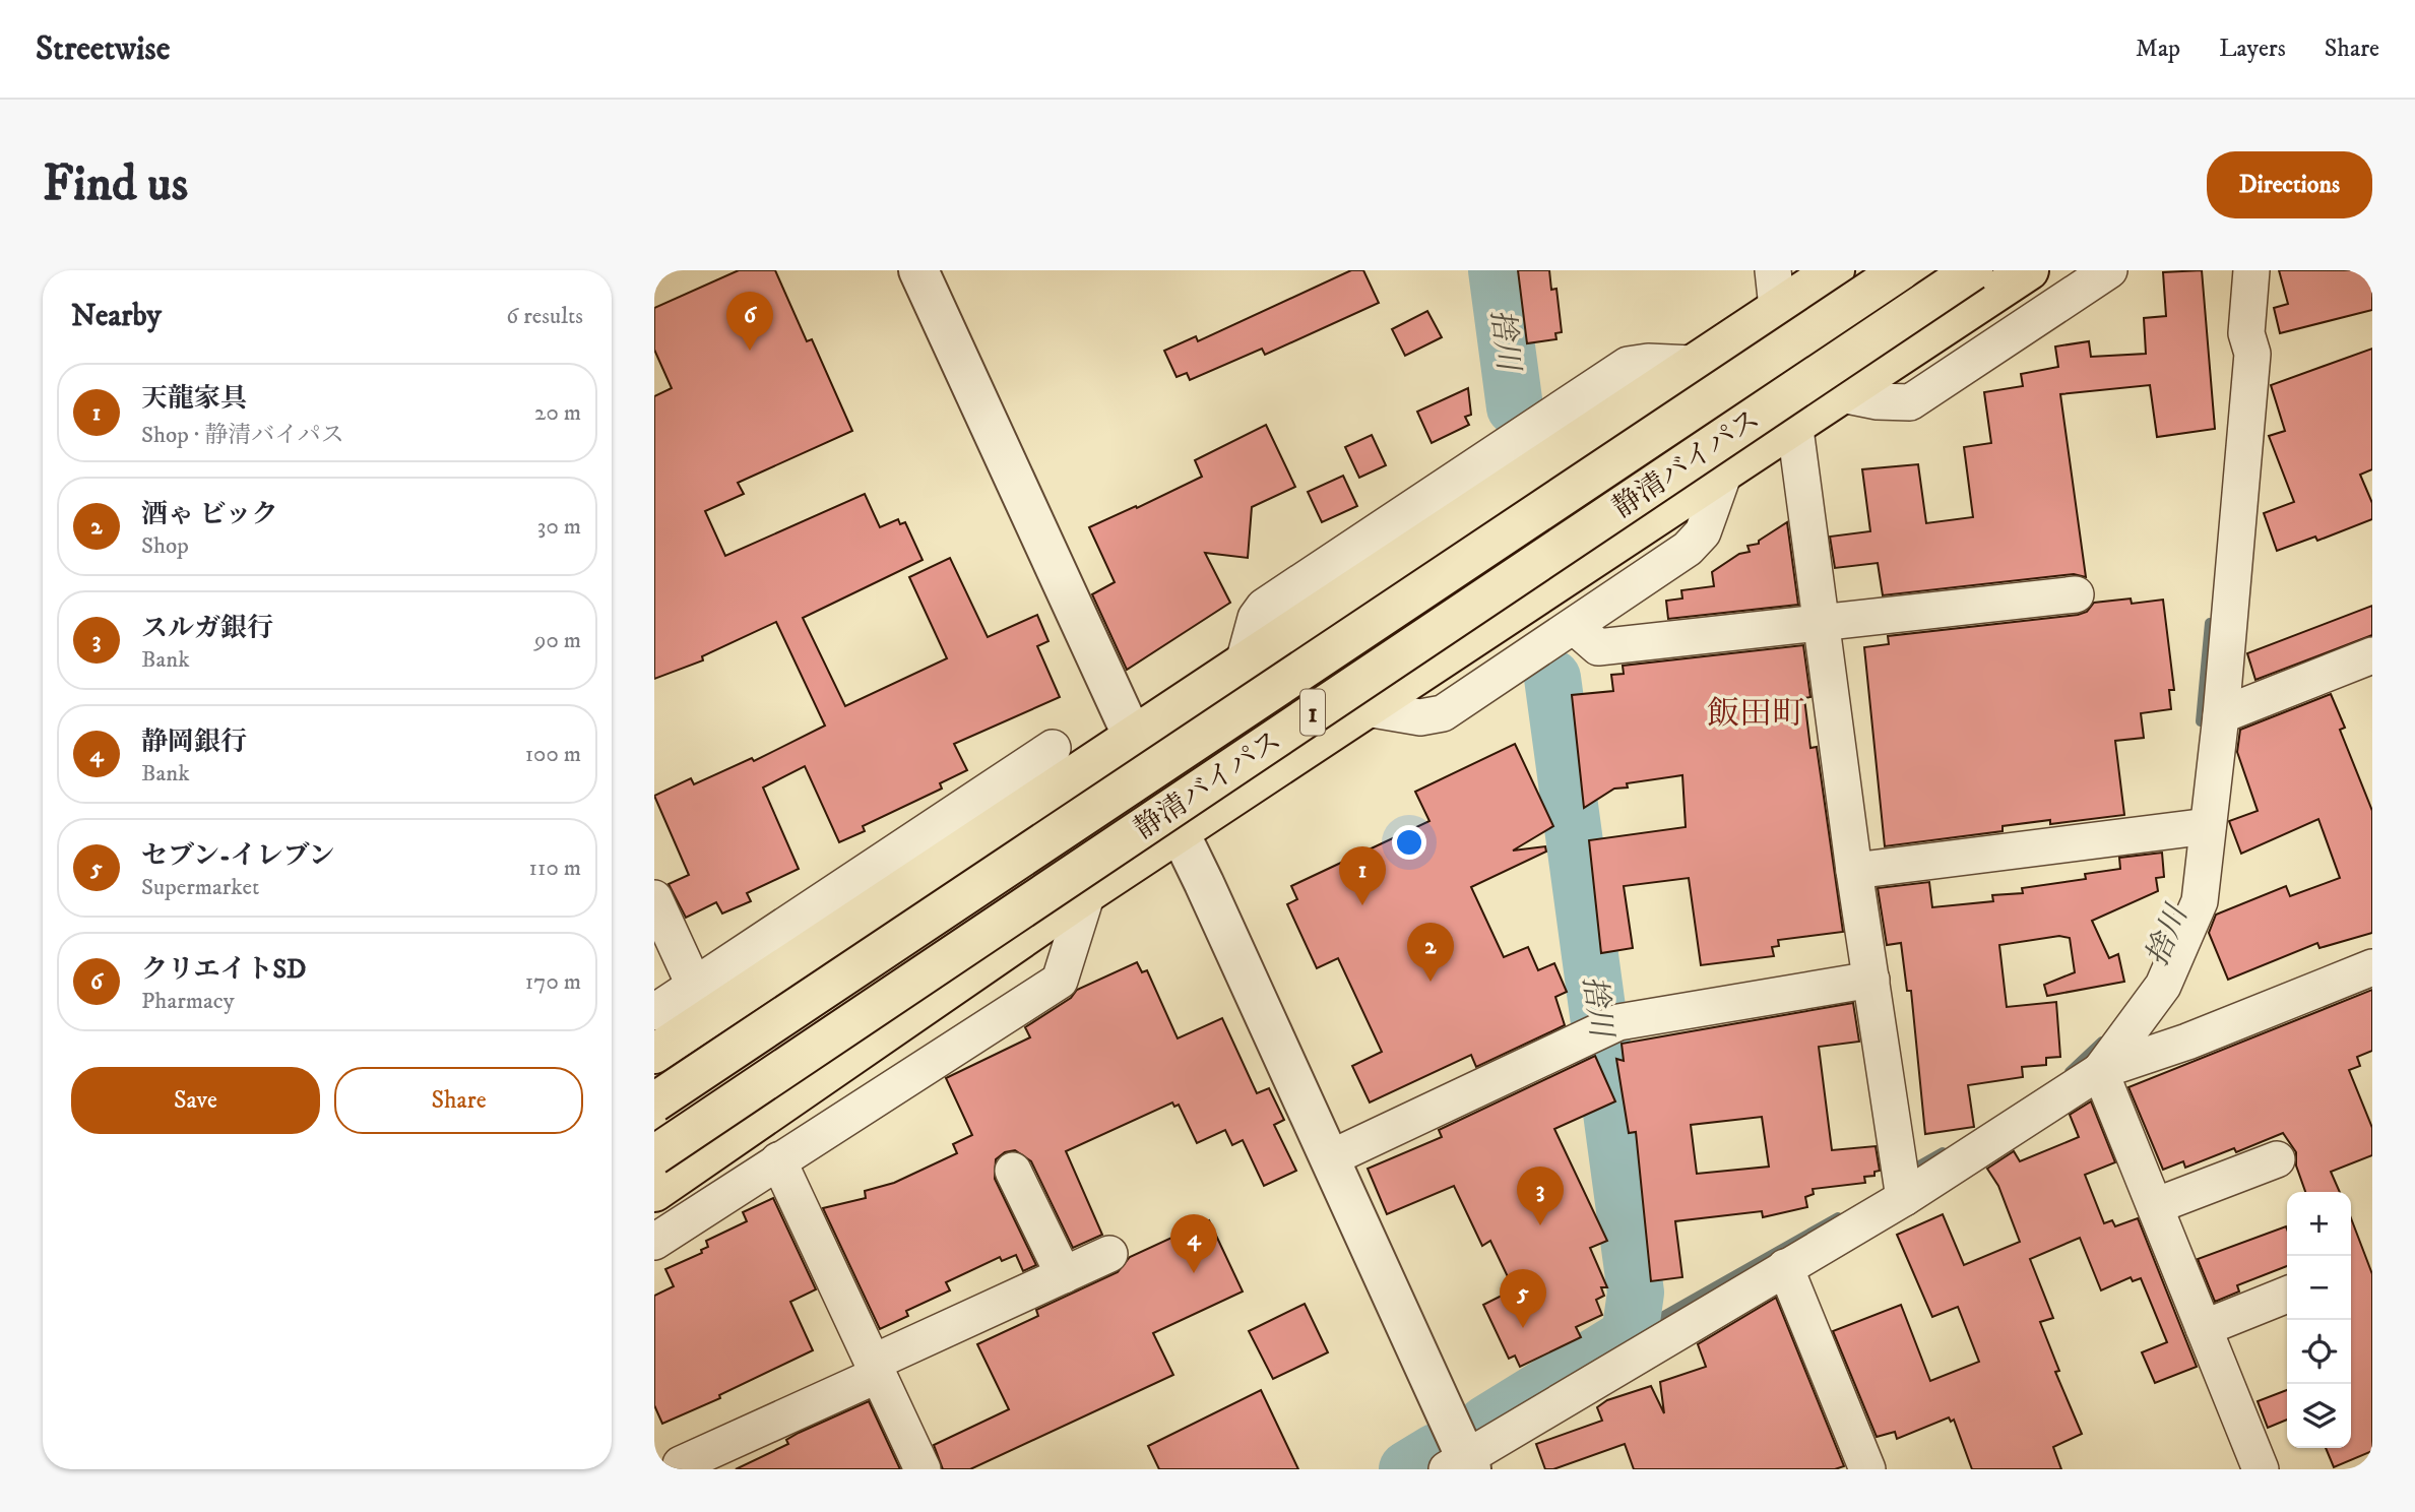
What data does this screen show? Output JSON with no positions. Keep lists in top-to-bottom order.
{
  "streets": {
    "highway": ["静清バイパス", "1"]
  },
  "districts": ["飯田町"],
  "water": ["捨川"],
  "page": {
    "header": "Streetwise",
    "nav": ["Map", "Layers", "Share"],
    "buttons": [
      "Directions",
      ["Save", "Share"]
    ],
    "title": "Find us",
    "heading": ["Nearby", "6 results"],
    "pins": [
      "6",
      "1",
      "2",
      "3",
      "4",
      "5"
    ],
    "list": [
      {
        "mark": "1",
        "name": "天龍家具",
        "note": "Shop · 静清バイパス",
        "value": "20 m"
      },
      {
        "mark": "2",
        "name": "酒ゃ ビック",
        "note": "Shop",
        "value": "30 m"
      },
      {
        "mark": "3",
        "name": "スルガ銀行",
        "note": "Bank",
        "value": "90 m"
      },
      {
        "mark": "4",
        "name": "静岡銀行",
        "note": "Bank",
        "value": "100 m"
      },
      {
        "mark": "5",
        "name": "セブン-イレブン",
        "note": "Supermarket",
        "value": "110 m"
      },
      {
        "mark": "6",
        "name": "クリエイトSD",
        "note": "Pharmacy",
        "value": "170 m"
      }
    ],
    "map_buttons": ["+", "−"]
  }
}
